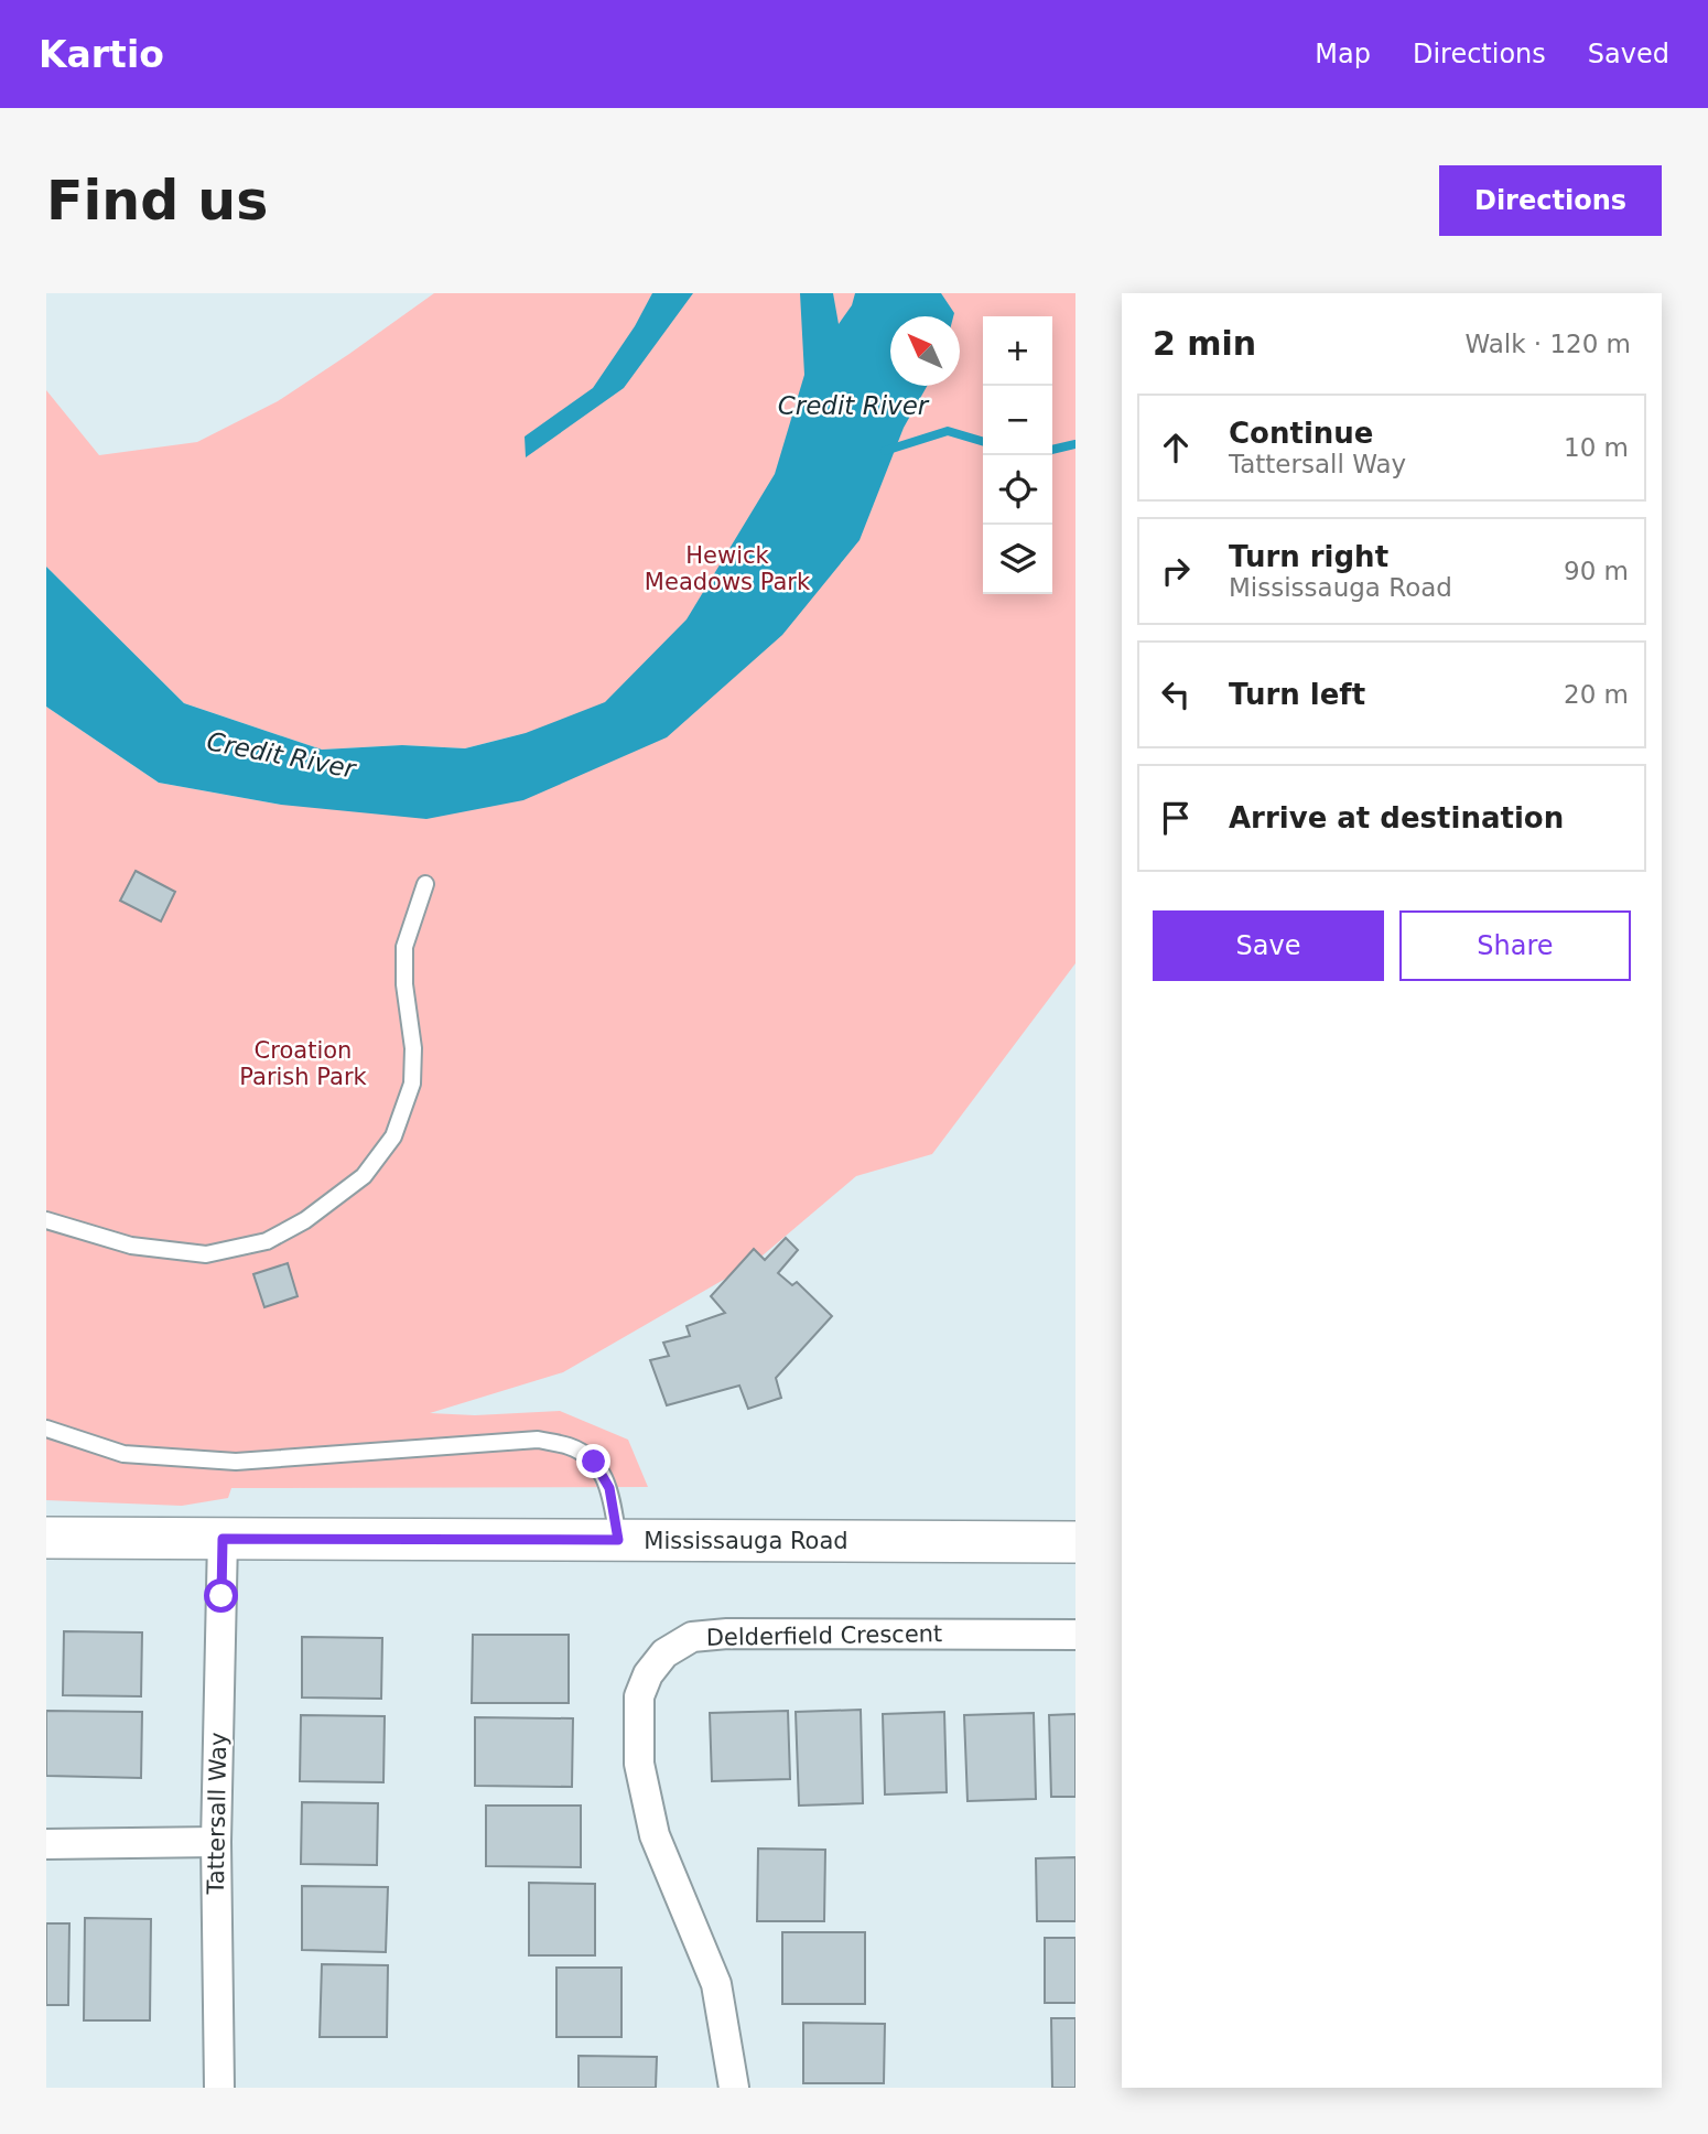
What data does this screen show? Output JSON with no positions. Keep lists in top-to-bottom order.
{
  "streets": {
    "main road": ["Mississauga Road"],
    "street": ["Delderfield Crescent", "Tattersall Way"]
  },
  "crossings": [
    ["Mississauga Road", "Tattersall Way"]
  ],
  "water": ["Credit River"],
  "parks": ["Hewick Meadows Park", "Croation Parish Park"],
  "north": "top left",
  "page": {
    "header": "Kartio",
    "nav": ["Map", "Directions", "Saved"],
    "buttons": [
      "Directions",
      ["Save", "Share"]
    ],
    "title": "Find us",
    "heading": ["2 min", "Walk · 120 m"],
    "map_buttons": ["+", "−"],
    "list": [
      ["Continue", "Tattersall Way", "10 m"],
      ["Turn right", "Mississauga Road", "90 m"],
      ["Turn left", "20 m"],
      "Arrive at destination"
    ]
  }
}
